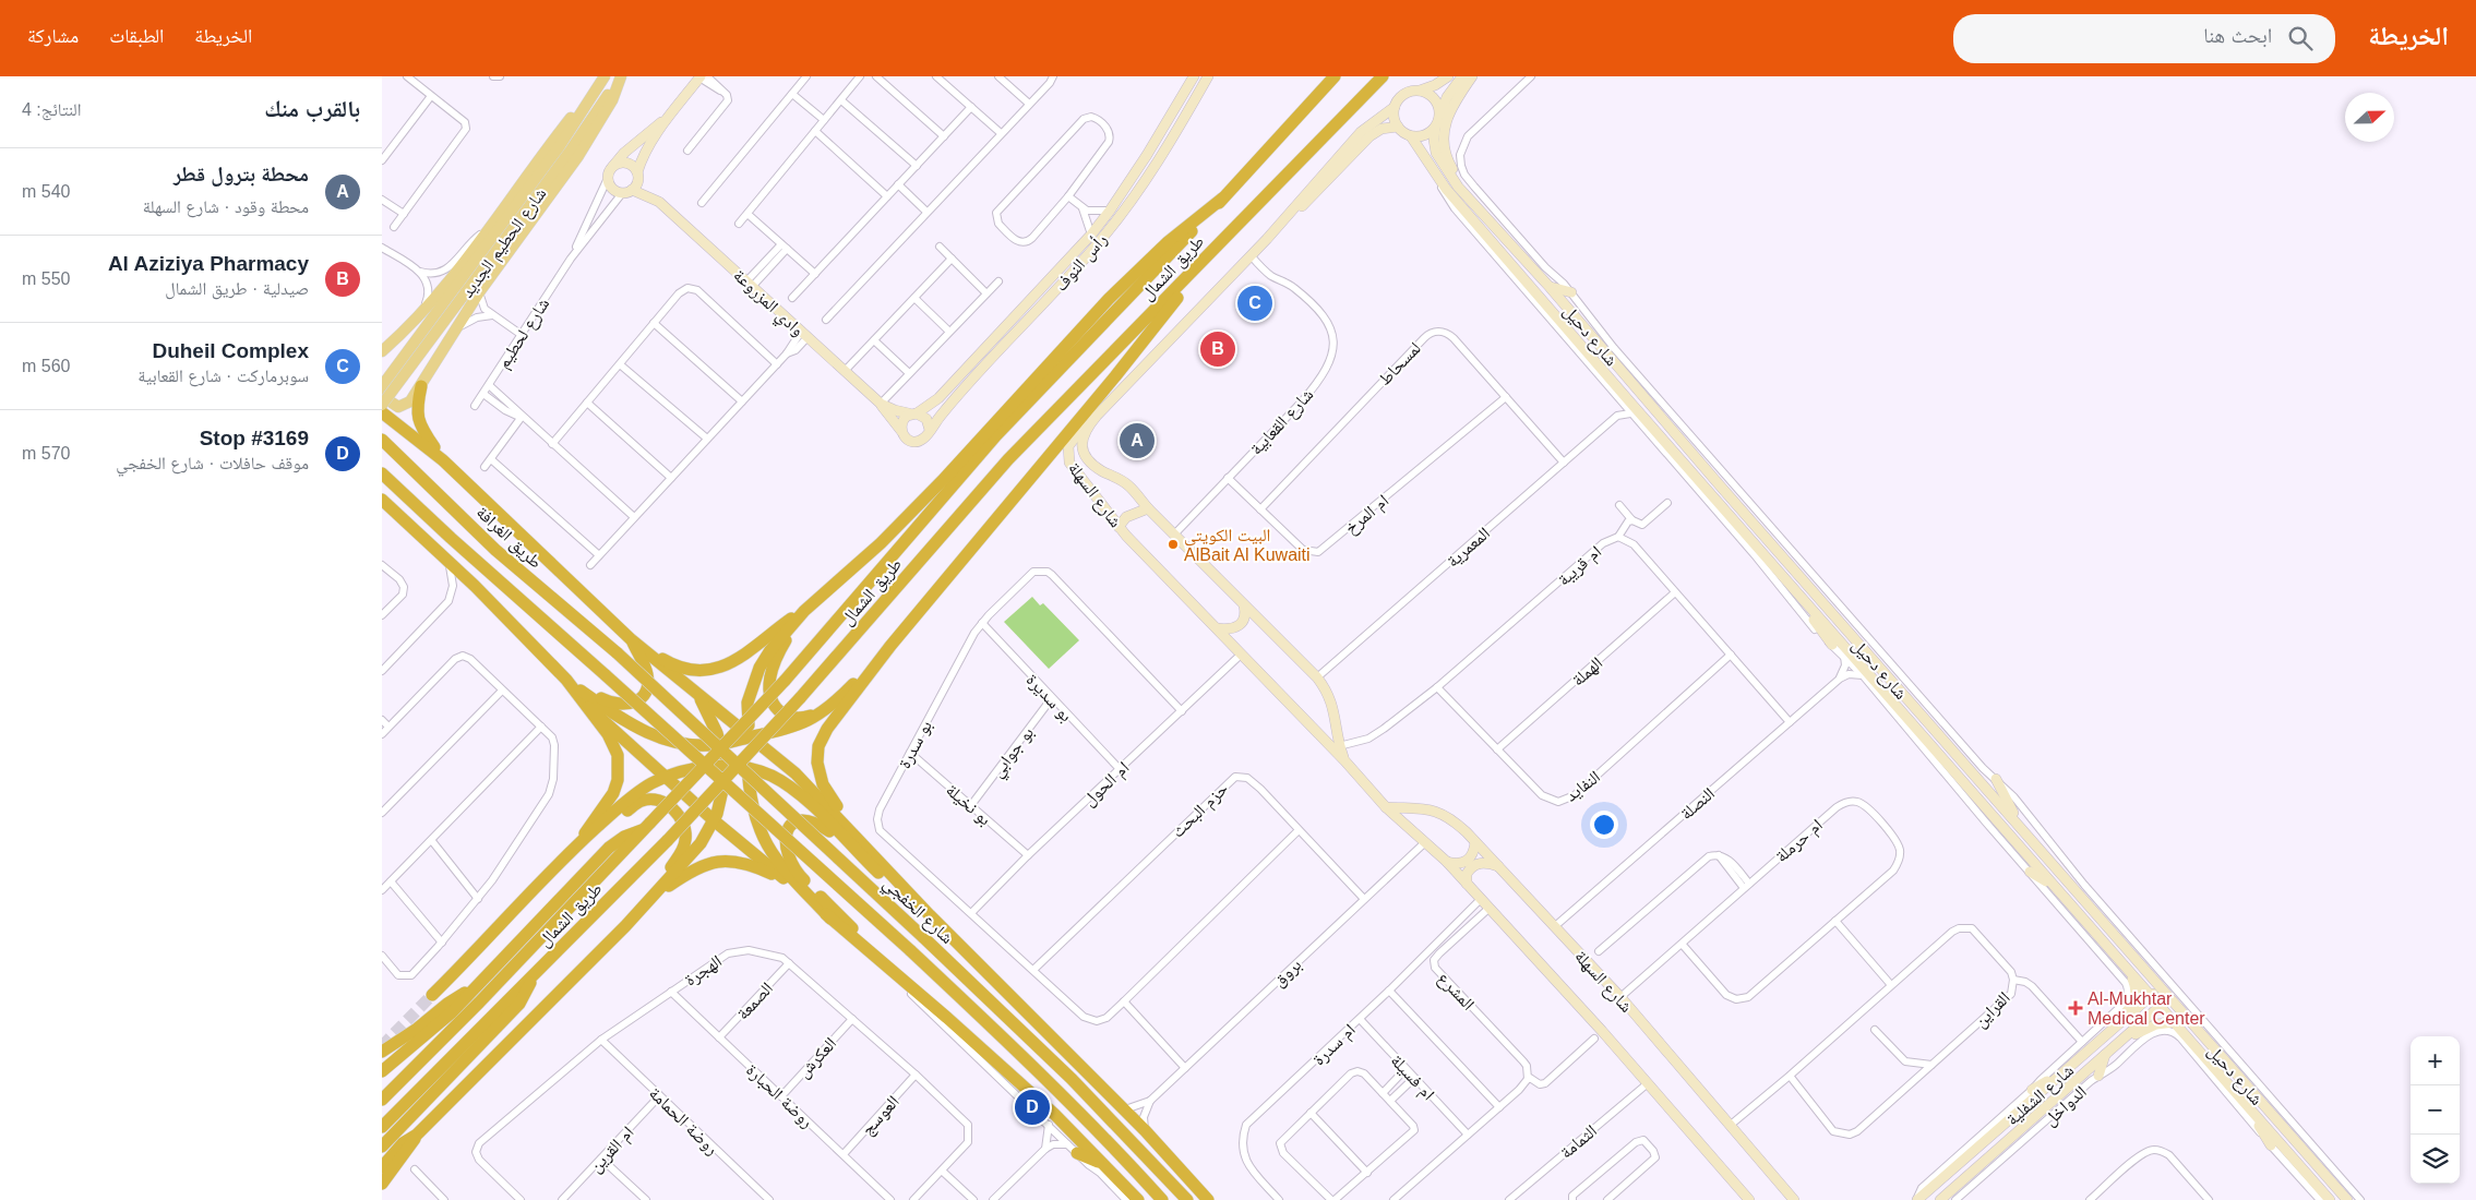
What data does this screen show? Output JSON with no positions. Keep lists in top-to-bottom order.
{
  "streets": {
    "highway": ["طريق الشمال", "طريق الغرافة", "شارع الخفجي"],
    "main road": ["شارع الحطيم الجديد"],
    "street": [
      "رأس النوف",
      "وادي المزروعة",
      "شارع لحطيم",
      "شارع دحيل",
      "لمسحاط",
      "شارع القعابية",
      "شارع السهلة",
      "ام المرخ",
      "المعمرية",
      "ام قريبة",
      "الهملة",
      "بو سديرة",
      "بو سدرة",
      "بو جوابي",
      "ام الحول",
      "النفايد",
      "النصلة",
      "بو نخيلة",
      "حزم البحث",
      "ام حرملة",
      "الهجرة",
      "بروق",
      "المشرع",
      "الصمعة",
      "القراين",
      "ام سدرة",
      "العكرش",
      "ام فسيلة",
      "شارع الشفلية",
      "روضة الحبارة",
      "الدواخل",
      "العوسج",
      "روضة الحمامة",
      "الثمامة",
      "ام القرين"
    ]
  },
  "crossings": [
    ["رأس النوف", "وادي المزروعة"],
    ["وادي المزروعة", "شارع لحطيم"],
    ["شارع دحيل", "المعمرية"],
    ["شارع دحيل", "شارع الشفلية"],
    ["شارع دحيل", "الدواخل"],
    ["لمسحاط", "ام المرخ"],
    ["لمسحاط", "المعمرية"],
    ["شارع القعابية", "شارع السهلة"],
    ["شارع القعابية", "ام المرخ"],
    ["شارع السهلة", "المعمرية"],
    ["شارع السهلة", "ام قريبة"],
    ["شارع السهلة", "ام الحول"],
    ["شارع السهلة", "النصلة"],
    ["شارع السهلة", "ام حرملة"],
    ["شارع السهلة", "بروق"],
    ["شارع السهلة", "المشرع"],
    ["شارع السهلة", "القراين"],
    ["شارع السهلة", "ام سدرة"],
    ["شارع السهلة", "الثمامة"],
    ["طريق الغرافة", "شارع الخفجي"],
    ["ام قريبة", "الهملة"],
    ["ام قريبة", "النفايد"],
    ["ام قريبة", "النصلة"],
    ["الهملة", "النفايد"],
    ["بو سديرة", "بو سدرة"],
    ["بو سديرة", "بو جوابي"],
    ["بو سديرة", "ام الحول"],
    ["بو سدرة", "ام الحول"],
    ["بو سدرة", "بو نخيلة"],
    ["بو سدرة", "حزم البحث"],
    ["بو جوابي", "بو نخيلة"],
    ["ام الحول", "بو نخيلة"],
    ["حزم البحث", "بروق"],
    ["الهجرة", "الصمعة"],
    ["الهجرة", "العكرش"],
    ["الهجرة", "روضة الحبارة"],
    ["الهجرة", "العوسج"],
    ["الهجرة", "روضة الحمامة"],
    ["الصمعة", "روضة الحبارة"],
    ["ام سدرة", "ام فسيلة"],
    ["العكرش", "روضة الحبارة"],
    ["روضة الحبارة", "العوسج"],
    ["روضة الحمامة", "ام القرين"]
  ],
  "places": {
    "other": ["البيت الكويتي AlBait Al Kuwaiti"],
    "health": ["Al-Mukhtar Medical Center"]
  },
  "north": "right",
  "page": {
    "header": "الخريطة",
    "search": "ابحث هنا",
    "nav": ["الخريطة", "الطبقات", "مشاركة"],
    "heading": ["بالقرب منك", "النتائج: 4"],
    "list": [
      {
        "mark": "A",
        "name": "محطة بترول قطر",
        "note": "محطة وقود · شارع السهلة",
        "value": "540 m"
      },
      {
        "mark": "B",
        "name": "Al Aziziya Pharmacy",
        "note": "صيدلية · طريق الشمال",
        "value": "550 m"
      },
      {
        "mark": "C",
        "name": "Duheil Complex",
        "note": "سوبرماركت · شارع القعابية",
        "value": "560 m"
      },
      {
        "mark": "D",
        "name": "Stop #3169",
        "note": "موقف حافلات · شارع الخفجي",
        "value": "570 m"
      }
    ],
    "pins": [
      "C",
      "B",
      "A",
      "D"
    ],
    "map_buttons": ["+", "−"]
  }
}
